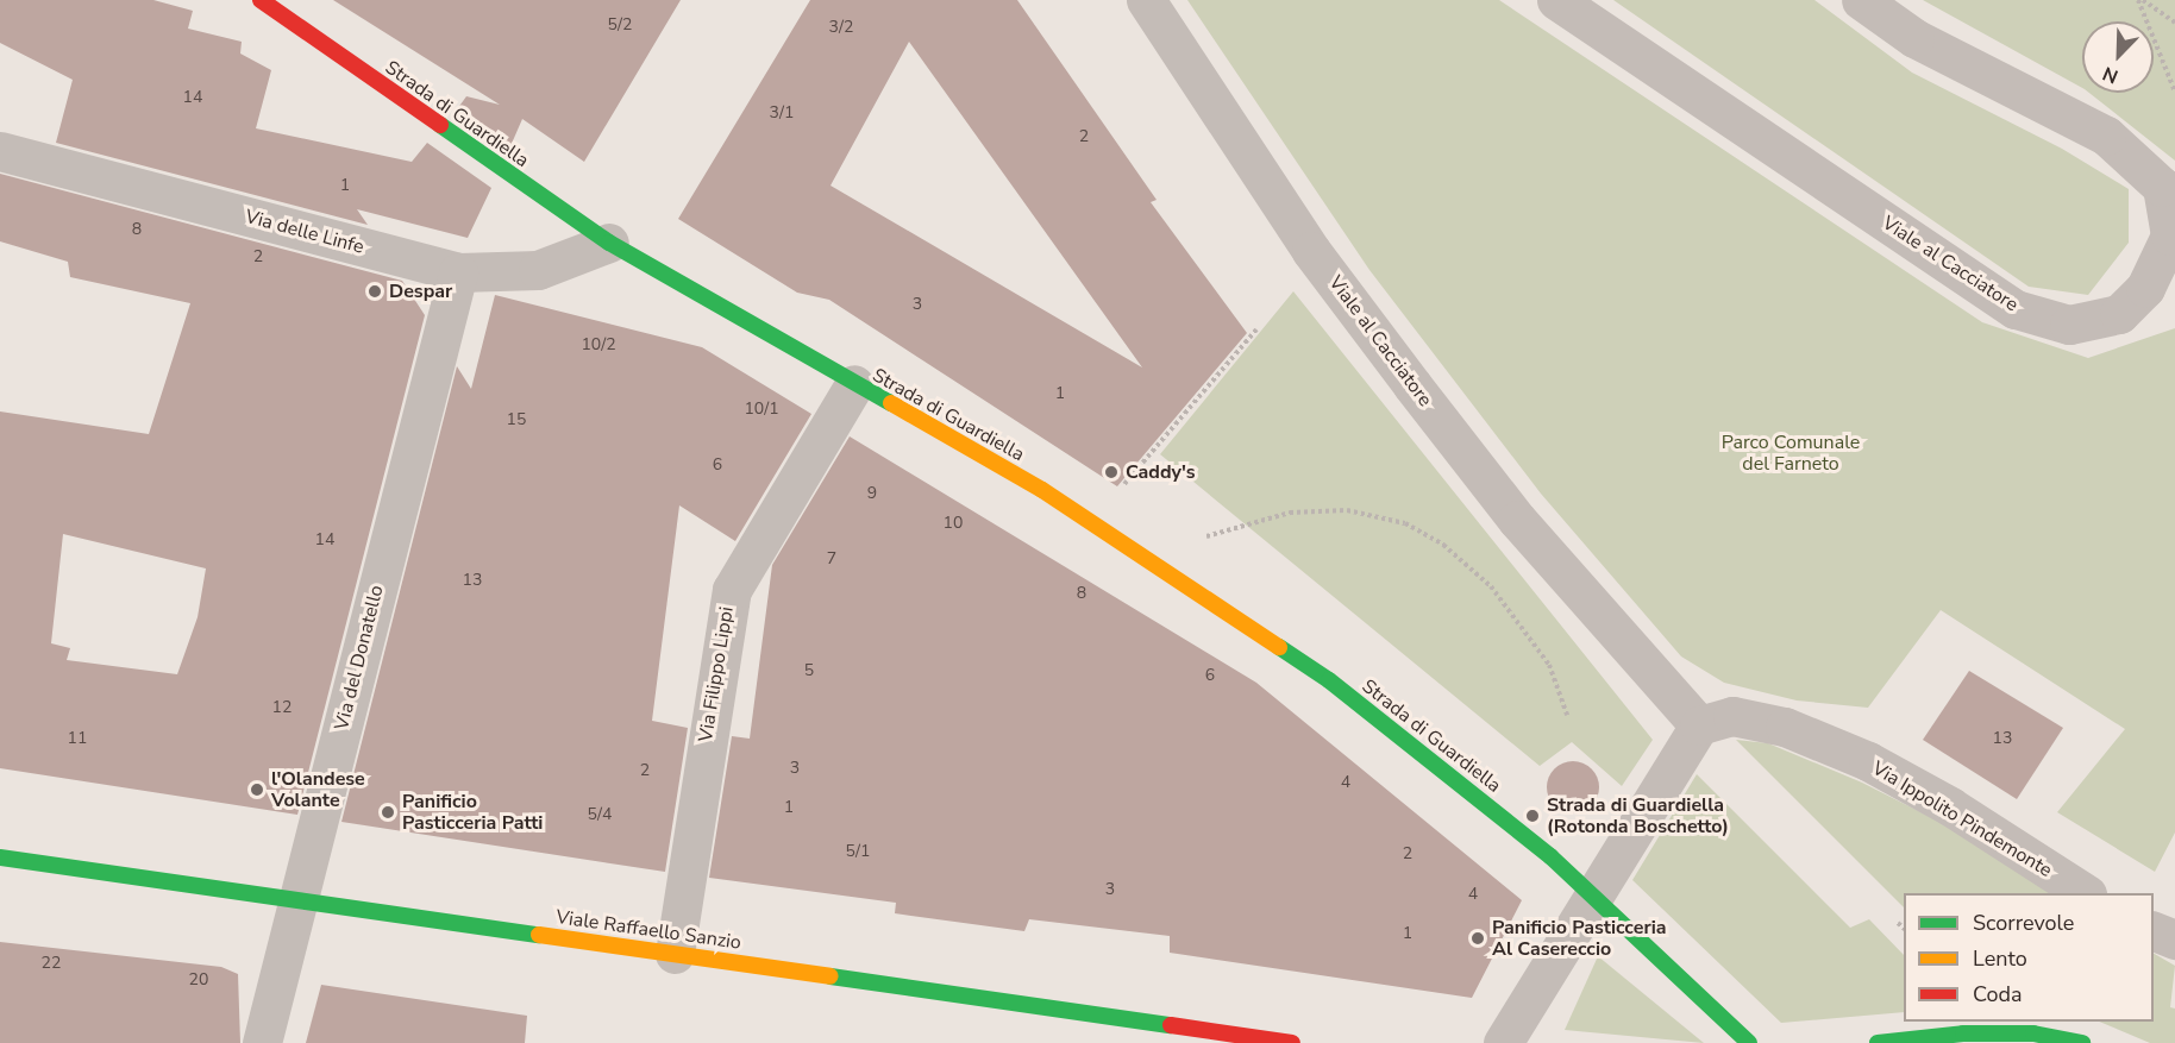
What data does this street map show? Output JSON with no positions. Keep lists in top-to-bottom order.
{
  "streets": {
    "street": [
      "Strada di Guardiella",
      "Via delle Linfe",
      "Viale al Cacciatore",
      "Via del Donatello",
      "Via Filippo Lippi",
      "Via Ippolito Pindemonte",
      "Viale Raffaello Sanzio"
    ]
  },
  "crossings": [
    ["Strada di Guardiella", "Via delle Linfe"],
    ["Strada di Guardiella", "Via Filippo Lippi"],
    ["Via delle Linfe", "Via del Donatello"],
    ["Viale al Cacciatore", "Via Ippolito Pindemonte"],
    ["Via del Donatello", "Viale Raffaello Sanzio"],
    ["Via Filippo Lippi", "Viale Raffaello Sanzio"]
  ],
  "parks": ["Parco Comunale del Farneto"],
  "places": [
    "Despar",
    "Caddy's",
    "l'Olandese Volante",
    "Panificio Pasticceria Patti",
    "Strada di Guardiella (Rotonda Boschetto)",
    "Panificio Pasticceria Al Casereccio"
  ],
  "house_numbers": [
    "5/2",
    "3/2",
    "14",
    "3/1",
    "2",
    "1",
    "8",
    "2",
    "3",
    "10/2",
    "1",
    "10/1",
    "15",
    "6",
    "9",
    "10",
    "14",
    "7",
    "13",
    "8",
    "5",
    "6",
    "12",
    "11",
    "13",
    "3",
    "2",
    "4",
    "1",
    "5/4",
    "5/1",
    "2",
    "3",
    "4",
    "1",
    "22",
    "20"
  ],
  "legend": ["Scorrevole", "Lento", "Coda"],
  "north": "bottom left"
}
